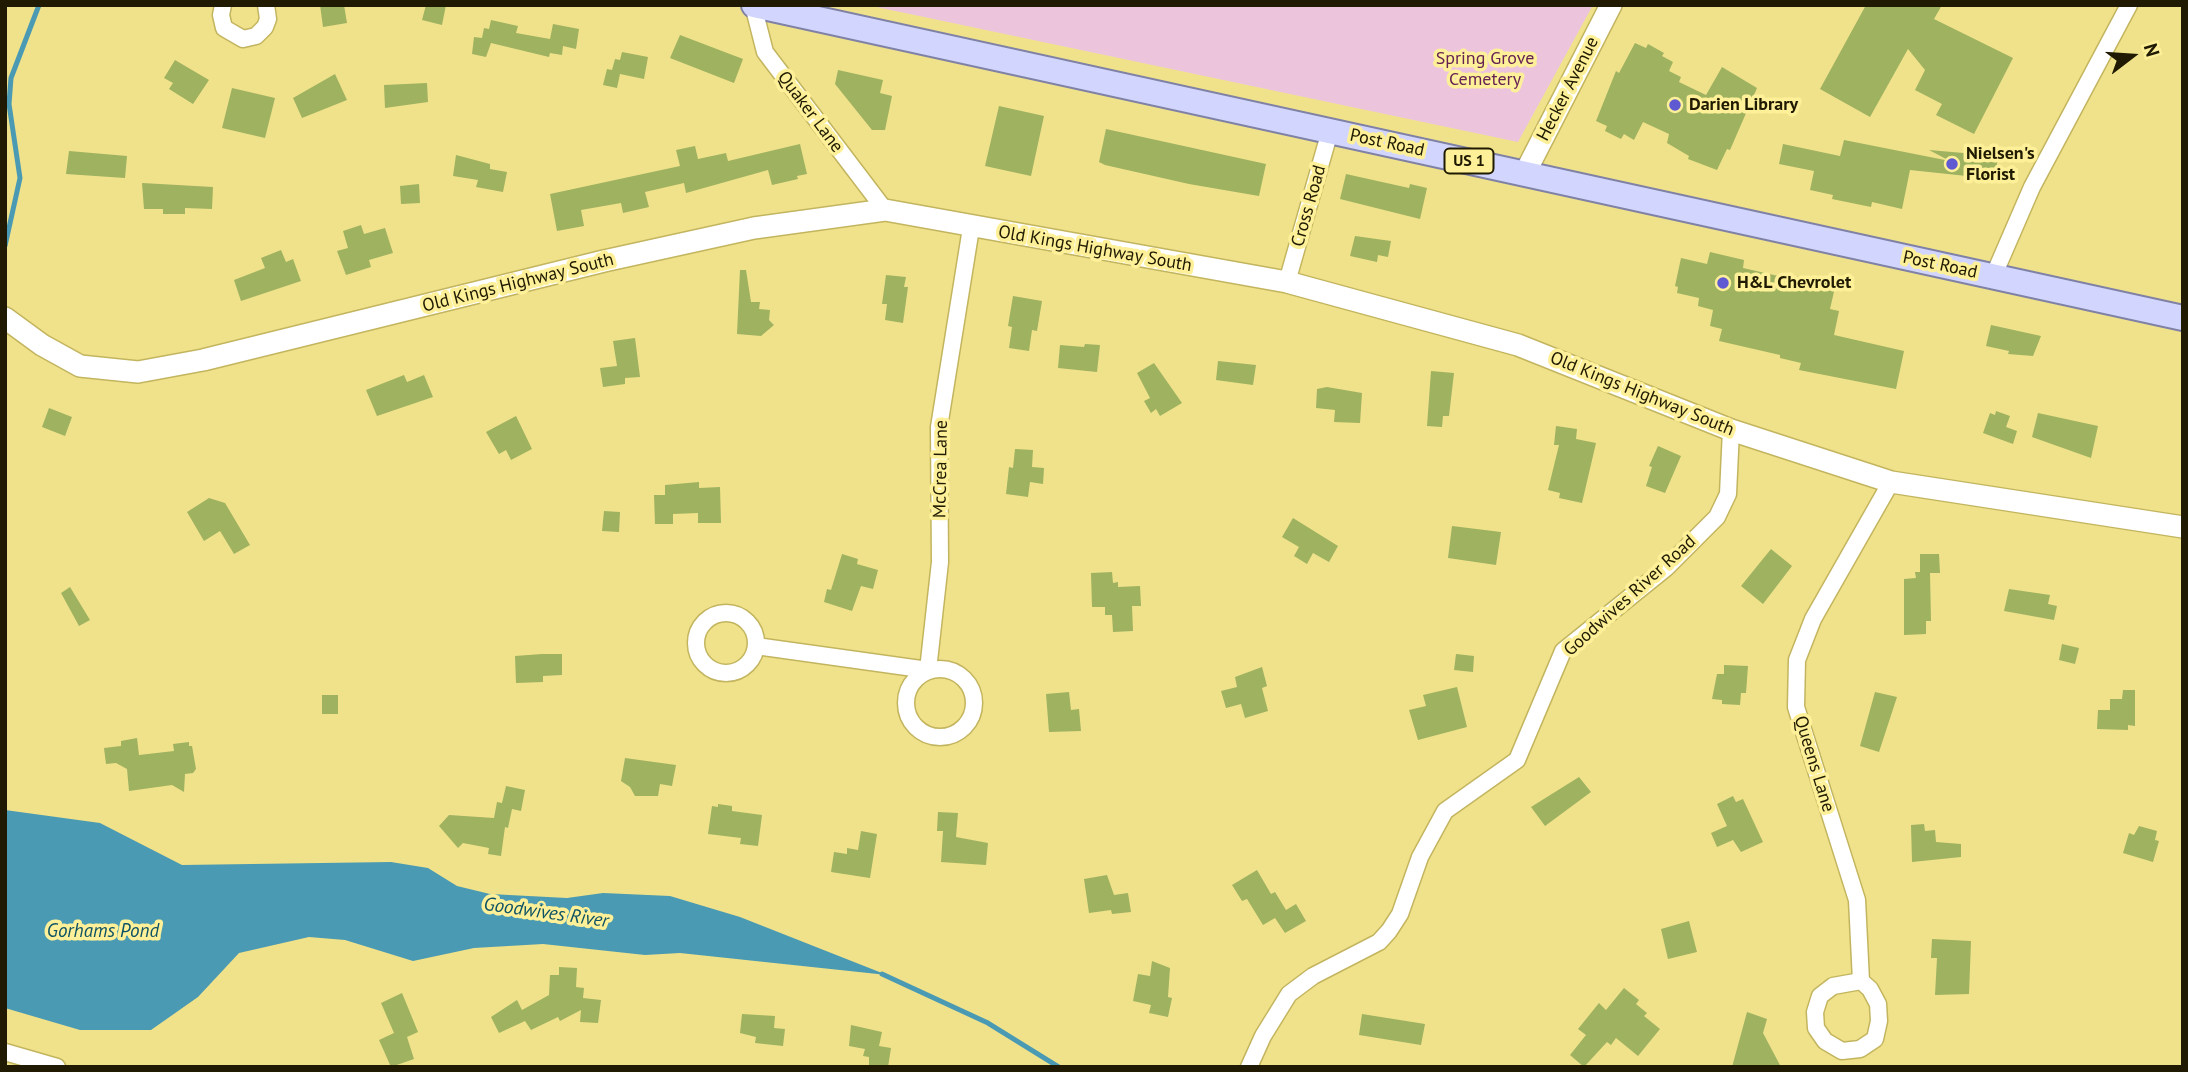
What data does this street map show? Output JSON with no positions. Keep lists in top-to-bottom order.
{
  "streets": {
    "main road": ["Post Road", "US 1"],
    "street": [
      "Hecker Avenue",
      "Quaker Lane",
      "Cross Road",
      "Old Kings Highway South",
      "McCrea Lane",
      "Goodwives River Road",
      "Queens Lane"
    ]
  },
  "crossings": [
    ["Hecker Avenue", "Post Road"],
    ["Quaker Lane", "Post Road"],
    ["Quaker Lane", "Old Kings Highway South"],
    ["Post Road", "Cross Road"],
    ["Cross Road", "Old Kings Highway South"],
    ["Old Kings Highway South", "McCrea Lane"],
    ["Old Kings Highway South", "Goodwives River Road"],
    ["Old Kings Highway South", "Queens Lane"]
  ],
  "water": ["Goodwives River", "Gorhams Pond"],
  "parks": ["Spring Grove Cemetery"],
  "places": ["Darien Library", "Nielsen's Florist", "H&L Chevrolet"],
  "north": "right"
}
